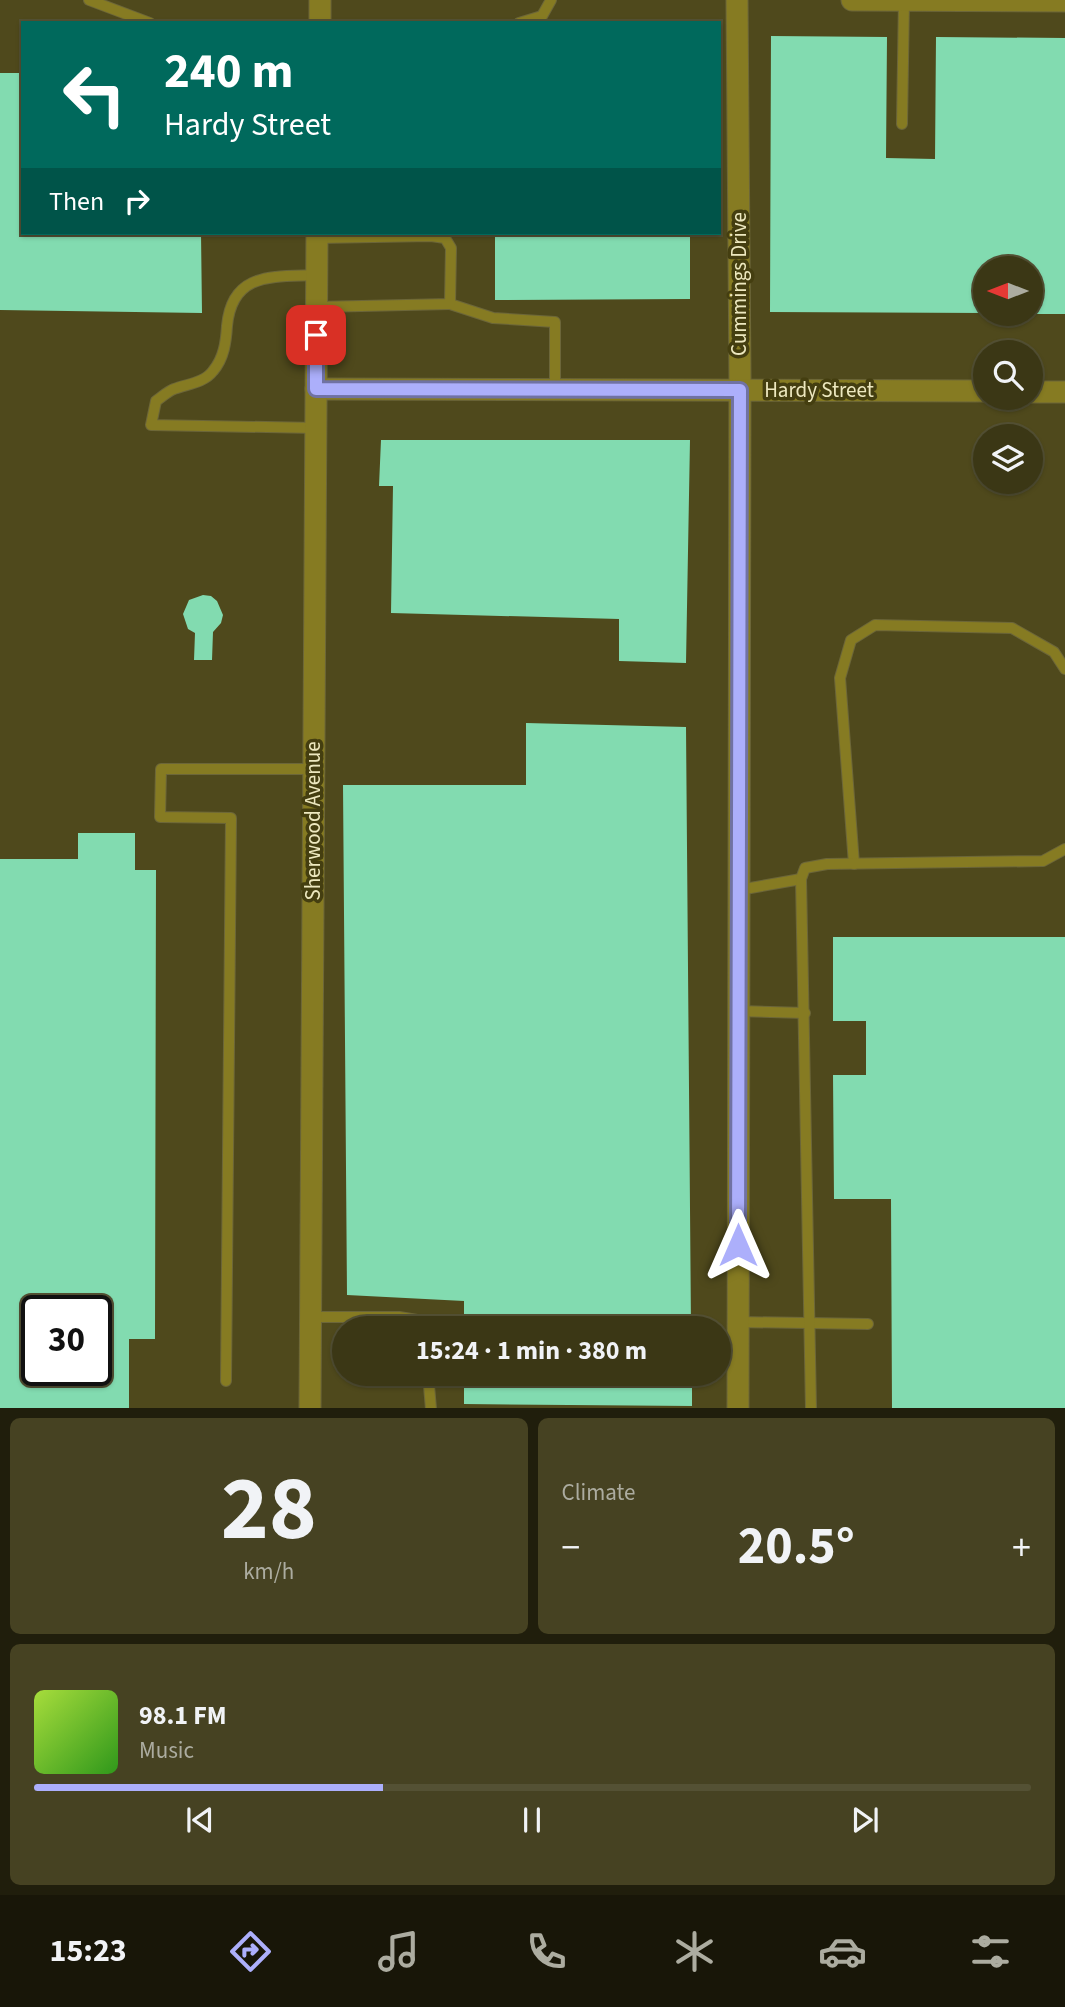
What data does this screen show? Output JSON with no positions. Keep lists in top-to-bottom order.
{
  "streets": {
    "street": ["Cummings Drive", "Hardy Street", "Sherwood Avenue"]
  },
  "crossings": [
    ["Cummings Drive", "Hardy Street"],
    ["Hardy Street", "Sherwood Avenue"]
  ],
  "north": "left",
  "page": {
    "turn": ["240 m", "Hardy Street"],
    "then": "Then",
    "limit": "30",
    "trip": "15:24 · 1 min · 380 m",
    "tile": [
      ["28", "km/h"],
      "Climate"
    ],
    "heat": ["−", "20.5°", "+"],
    "song": ["98.1 FM", "Music"],
    "tabs": "15:23"
  }
}
